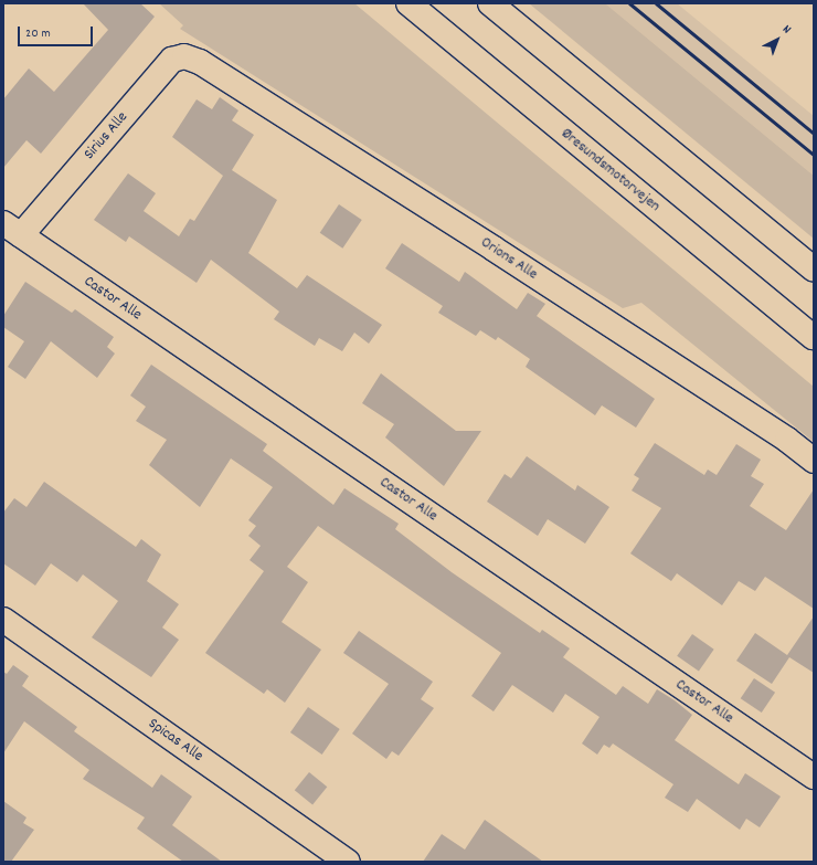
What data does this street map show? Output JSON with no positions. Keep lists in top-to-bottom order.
{
  "streets": {
    "main road": [
      "Sirius Alle",
      "Øresundsmotorvejen",
      "Orions Alle",
      "Castor Alle",
      "Spicas Alle"
    ]
  },
  "crossings": [
    ["Sirius Alle", "Orions Alle"],
    ["Sirius Alle", "Castor Alle"]
  ],
  "scale_bar": "20 m",
  "north": "top right"
}
